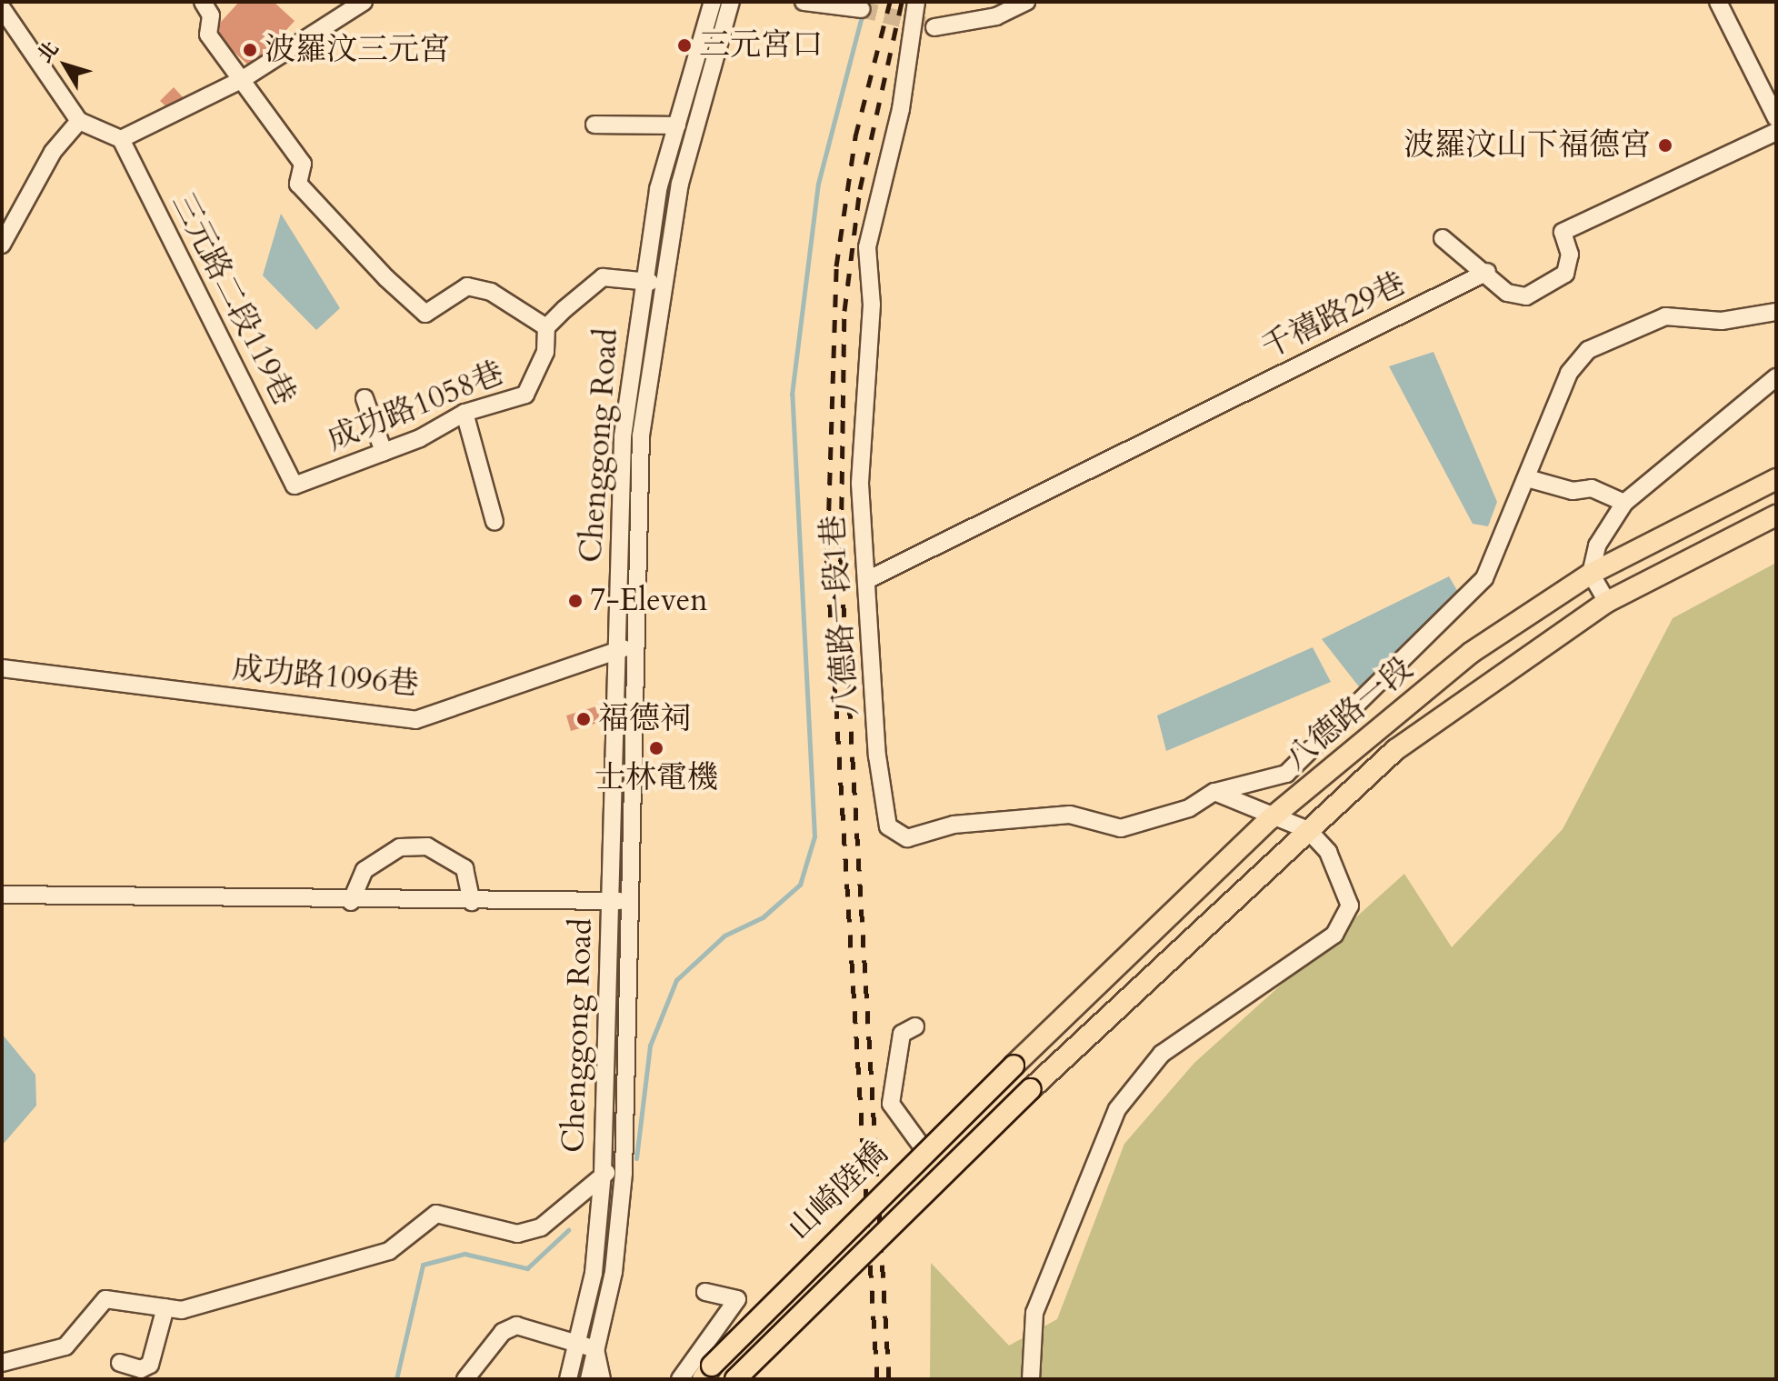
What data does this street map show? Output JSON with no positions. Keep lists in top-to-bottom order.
{
  "streets": {
    "main road": ["八德路一段", "山崎陸橋"],
    "street": [
      "三元路二段119巷",
      "千禧路29巷",
      "成功路1058巷",
      "Chenggong Road",
      "八德路一段1巷",
      "成功路1096巷"
    ]
  },
  "crossings": [
    ["三元路二段119巷", "成功路1058巷"],
    ["千禧路29巷", "八德路一段1巷"],
    ["Chenggong Road", "成功路1096巷"],
    ["八德路一段", "山崎陸橋"]
  ],
  "places": [
    "三元宮口",
    "波羅汶三元宮",
    "波羅汶山下福德宮",
    "7-Eleven",
    "福德祠",
    "士林電機"
  ],
  "north": "top left"
}
